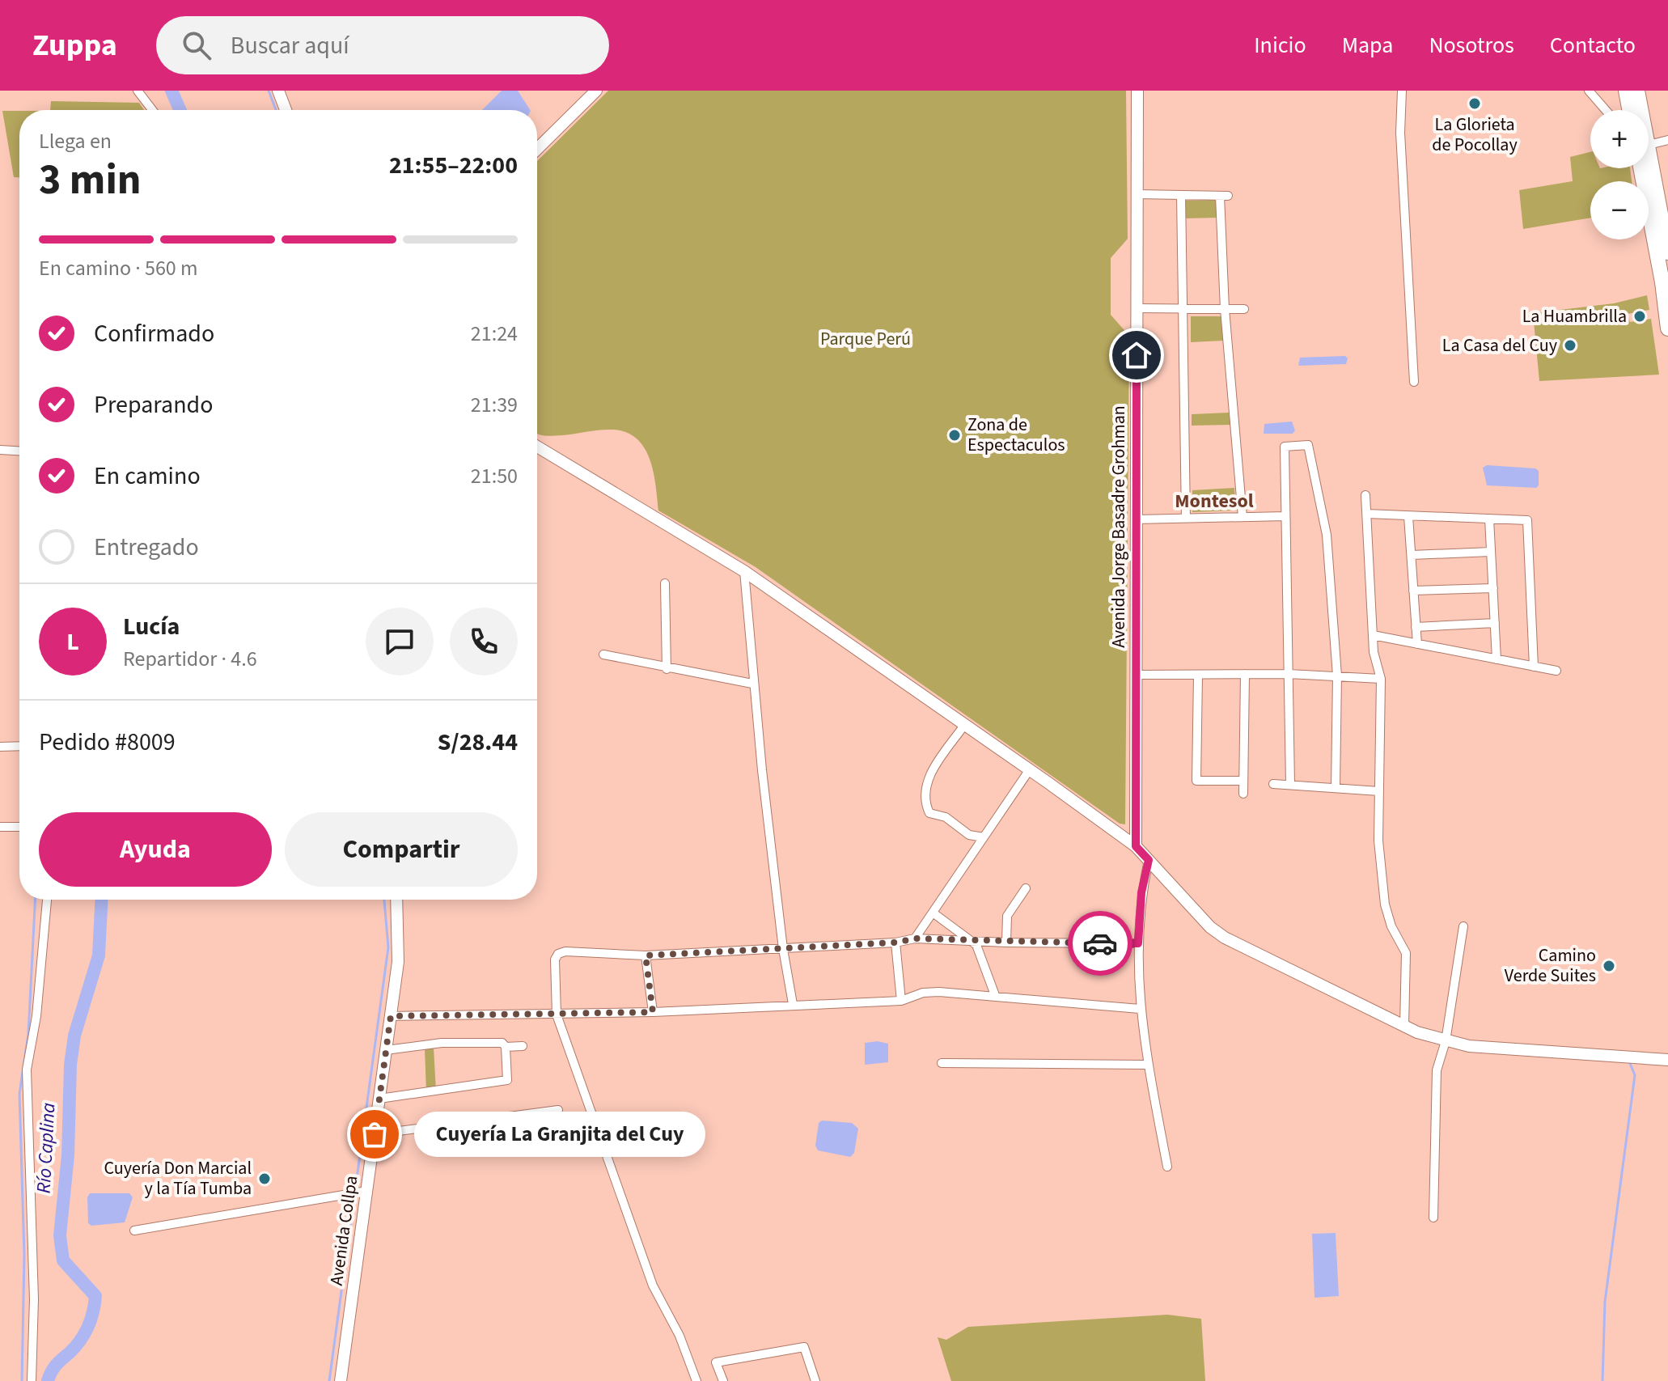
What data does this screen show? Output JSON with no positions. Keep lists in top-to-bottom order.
{
  "streets": {
    "main road": ["Avenida Jorge Basadre Grohman", "Avenida Collpa"]
  },
  "districts": ["Montesol"],
  "water": ["Río Caplina"],
  "parks": ["Parque Perú"],
  "places": [
    "La Glorieta de Pocollay",
    "La Huambrilla",
    "La Casa del Cuy",
    "Zona de Espectaculos",
    "Camino Verde Suites",
    "Cuyería La Granjita del Cuy",
    "Cuyería Don Marcial y la Tía Tumba"
  ],
  "page": {
    "header": "Zuppa",
    "search": "Buscar aquí",
    "nav": [
      "Inicio",
      "Mapa",
      "Nosotros",
      "Contacto"
    ],
    "map_buttons": ["+", "−"],
    "heading": ["3 min", "Llega en", "21:55–22:00"],
    "panel": [
      "Lucía",
      "Repartidor · 4.6",
      "Pedido #8009",
      "S/28.44"
    ],
    "bar": "En camino · 560 m",
    "list": [
      ["Confirmado", "21:24"],
      ["Preparando", "21:39"],
      ["En camino", "21:50"],
      "Entregado"
    ],
    "round": "L",
    "buttons": ["Ayuda", "Compartir"],
    "bubble": "Cuyería La Granjita del Cuy"
  }
}
